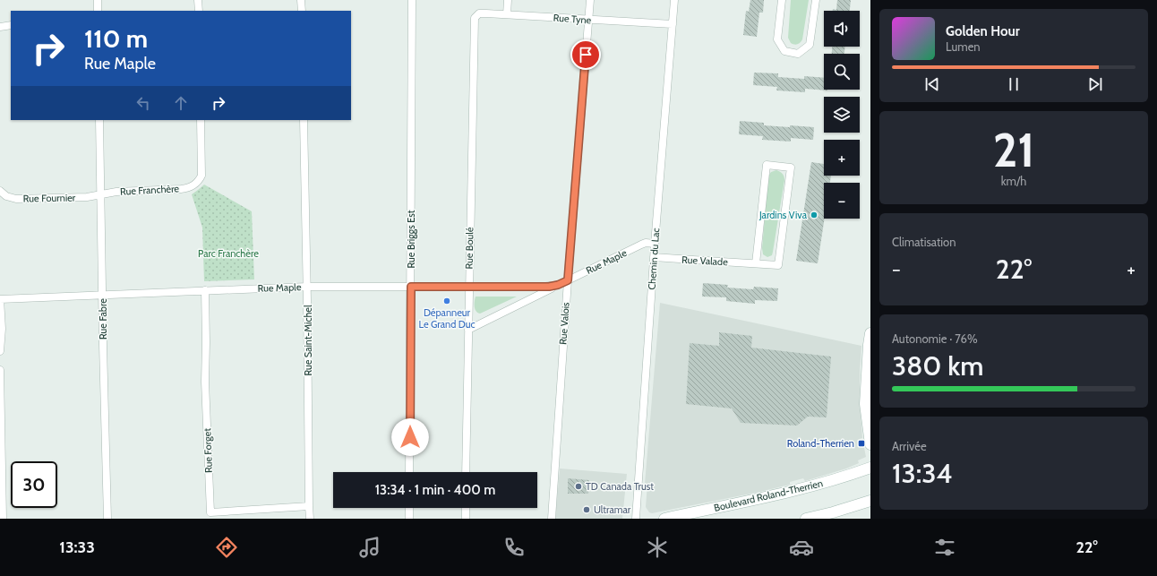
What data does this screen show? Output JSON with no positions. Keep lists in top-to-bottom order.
{
  "streets": {
    "main road": ["Boulevard Roland-Therrien"],
    "street": [
      "Rue Tyne",
      "Rue Franchère",
      "Rue Fournier",
      "Rue Briggs Est",
      "Rue Boulé",
      "Chemin du Lac",
      "Rue Valade",
      "Rue Maple",
      "Rue Fabre",
      "Rue Valois",
      "Rue Saint-Michel",
      "Rue Forget"
    ]
  },
  "crossings": [
    ["Rue Tyne", "Rue Boulé"],
    ["Rue Tyne", "Chemin du Lac"],
    ["Rue Tyne", "Rue Valois"],
    ["Rue Franchère", "Rue Fournier"],
    ["Rue Franchère", "Rue Fabre"],
    ["Rue Fournier", "Rue Fabre"],
    ["Rue Briggs Est", "Rue Maple"],
    ["Rue Boulé", "Rue Maple"],
    ["Chemin du Lac", "Rue Valade"],
    ["Chemin du Lac", "Rue Maple"],
    ["Rue Maple", "Rue Fabre"],
    ["Rue Maple", "Rue Valois"],
    ["Rue Maple", "Rue Saint-Michel"],
    ["Rue Maple", "Rue Forget"],
    ["Rue Saint-Michel", "Rue Forget"]
  ],
  "parks": ["Parc Franchère"],
  "places": {
    "other": [
      "Jardins Viva",
      "Dépanneur Le Grand Duc",
      "TD Canada Trust",
      "Ultramar"
    ],
    "transit": ["Roland-Therrien"]
  },
  "page": {
    "map_buttons": ["+", "−"],
    "turn": ["110 m", "Rue Maple"],
    "song": ["Golden Hour", "Lumen"],
    "tile": [
      ["21", "km/h"],
      "Climatisation",
      ["Autonomie · 76%", "380 km"],
      ["Arrivée", "13:34"]
    ],
    "heat": ["−", "22°", "+"],
    "limit": "30",
    "trip": "13:34 · 1 min · 400 m",
    "tabs": ["13:33", "22°"]
  }
}
